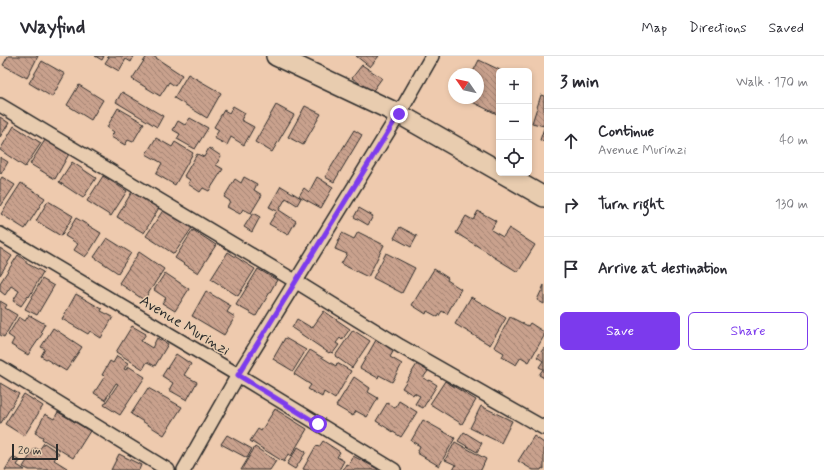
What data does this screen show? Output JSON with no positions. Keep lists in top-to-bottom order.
{
  "streets": {
    "street": ["Avenue Murinzi"]
  },
  "scale_bar": "20 m",
  "north": "top left",
  "page": {
    "header": "Wayfind",
    "nav": ["Map", "Directions", "Saved"],
    "heading": ["3 min", "Walk · 170 m"],
    "map_buttons": ["+", "−"],
    "list": [
      ["Continue", "Avenue Murinzi", "40 m"],
      ["Turn right", "130 m"],
      "Arrive at destination"
    ],
    "buttons": ["Save", "Share"],
    "scale": "20 m"
  }
}
